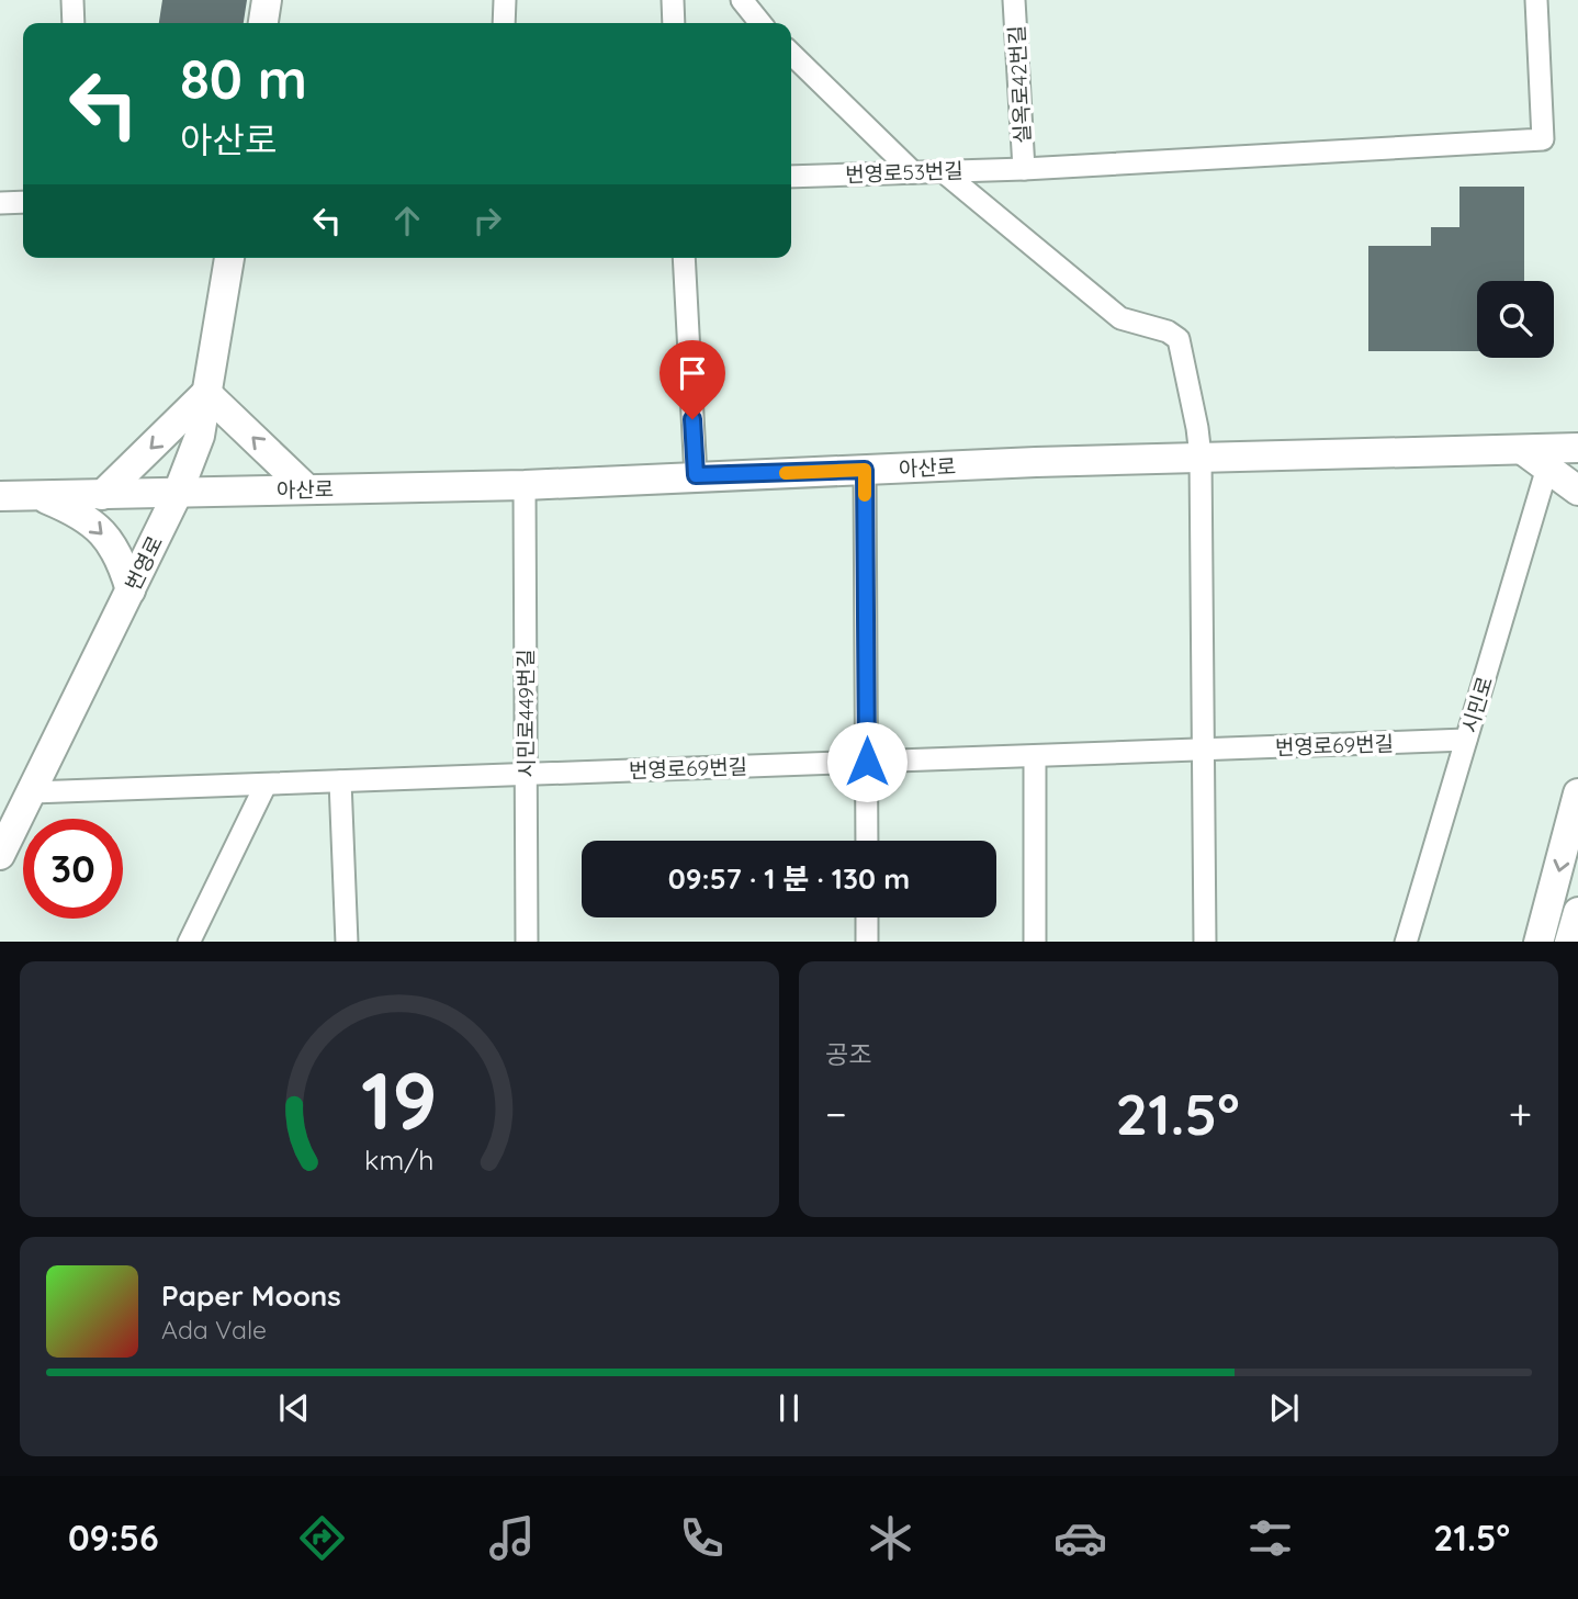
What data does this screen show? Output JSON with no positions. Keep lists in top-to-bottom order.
{
  "streets": {
    "street": [
      "실옥로42번길",
      "번영로53번길",
      "아산로",
      "번영로",
      "시민로",
      "시민로449번길",
      "번영로69번길"
    ]
  },
  "crossings": [
    ["실옥로42번길", "번영로53번길"],
    ["아산로", "번영로"],
    ["아산로", "시민로"],
    ["아산로", "시민로449번길"],
    ["번영로", "번영로69번길"],
    ["시민로", "번영로69번길"],
    ["시민로449번길", "번영로69번길"]
  ],
  "page": {
    "turn": ["80 m", "아산로"],
    "limit": "30",
    "trip": "09:57 · 1 분 · 130 m",
    "tile": "공조",
    "heat": ["−", "21.5°", "+"],
    "song": ["Paper Moons", "Ada Vale"],
    "tabs": ["09:56", "21.5°"],
    "gauge": ["19", "km/h"]
  }
}
